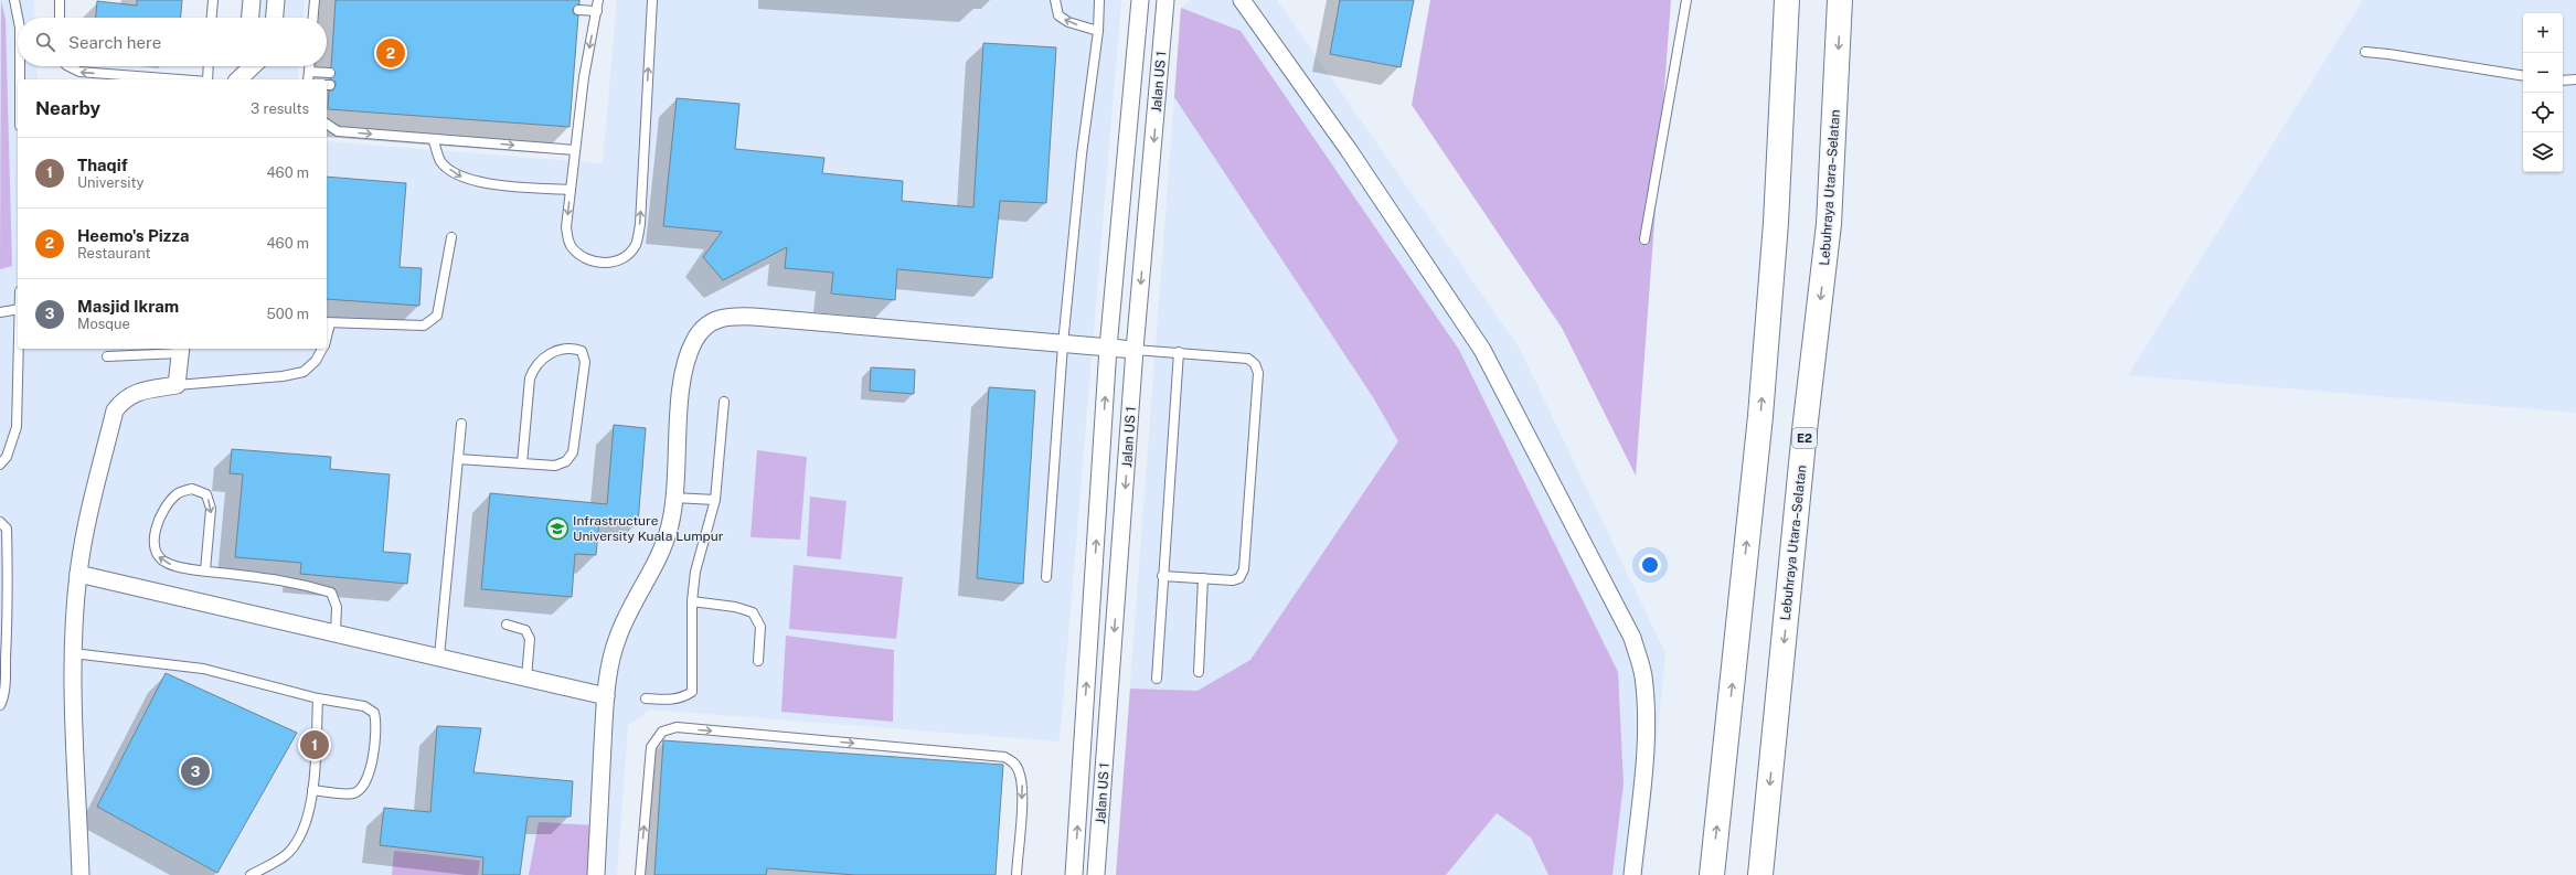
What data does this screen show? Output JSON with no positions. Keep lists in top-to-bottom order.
{
  "streets": {
    "highway": ["Lebuhraya Utara–Selatan", "E2"],
    "street": ["Jalan US 1"]
  },
  "places": {
    "school or university": ["Infrastructure University Kuala Lumpur"]
  },
  "page": {
    "map_buttons": ["+", "−"],
    "search": "Search here",
    "pins": ["2", "1", "3"],
    "heading": ["Nearby", "3 results"],
    "list": [
      {
        "mark": "1",
        "name": "Thaqif",
        "note": "University",
        "value": "460 m"
      },
      {
        "mark": "2",
        "name": "Heemo's Pizza",
        "note": "Restaurant",
        "value": "460 m"
      },
      {
        "mark": "3",
        "name": "Masjid Ikram",
        "note": "Mosque",
        "value": "500 m"
      }
    ]
  }
}
